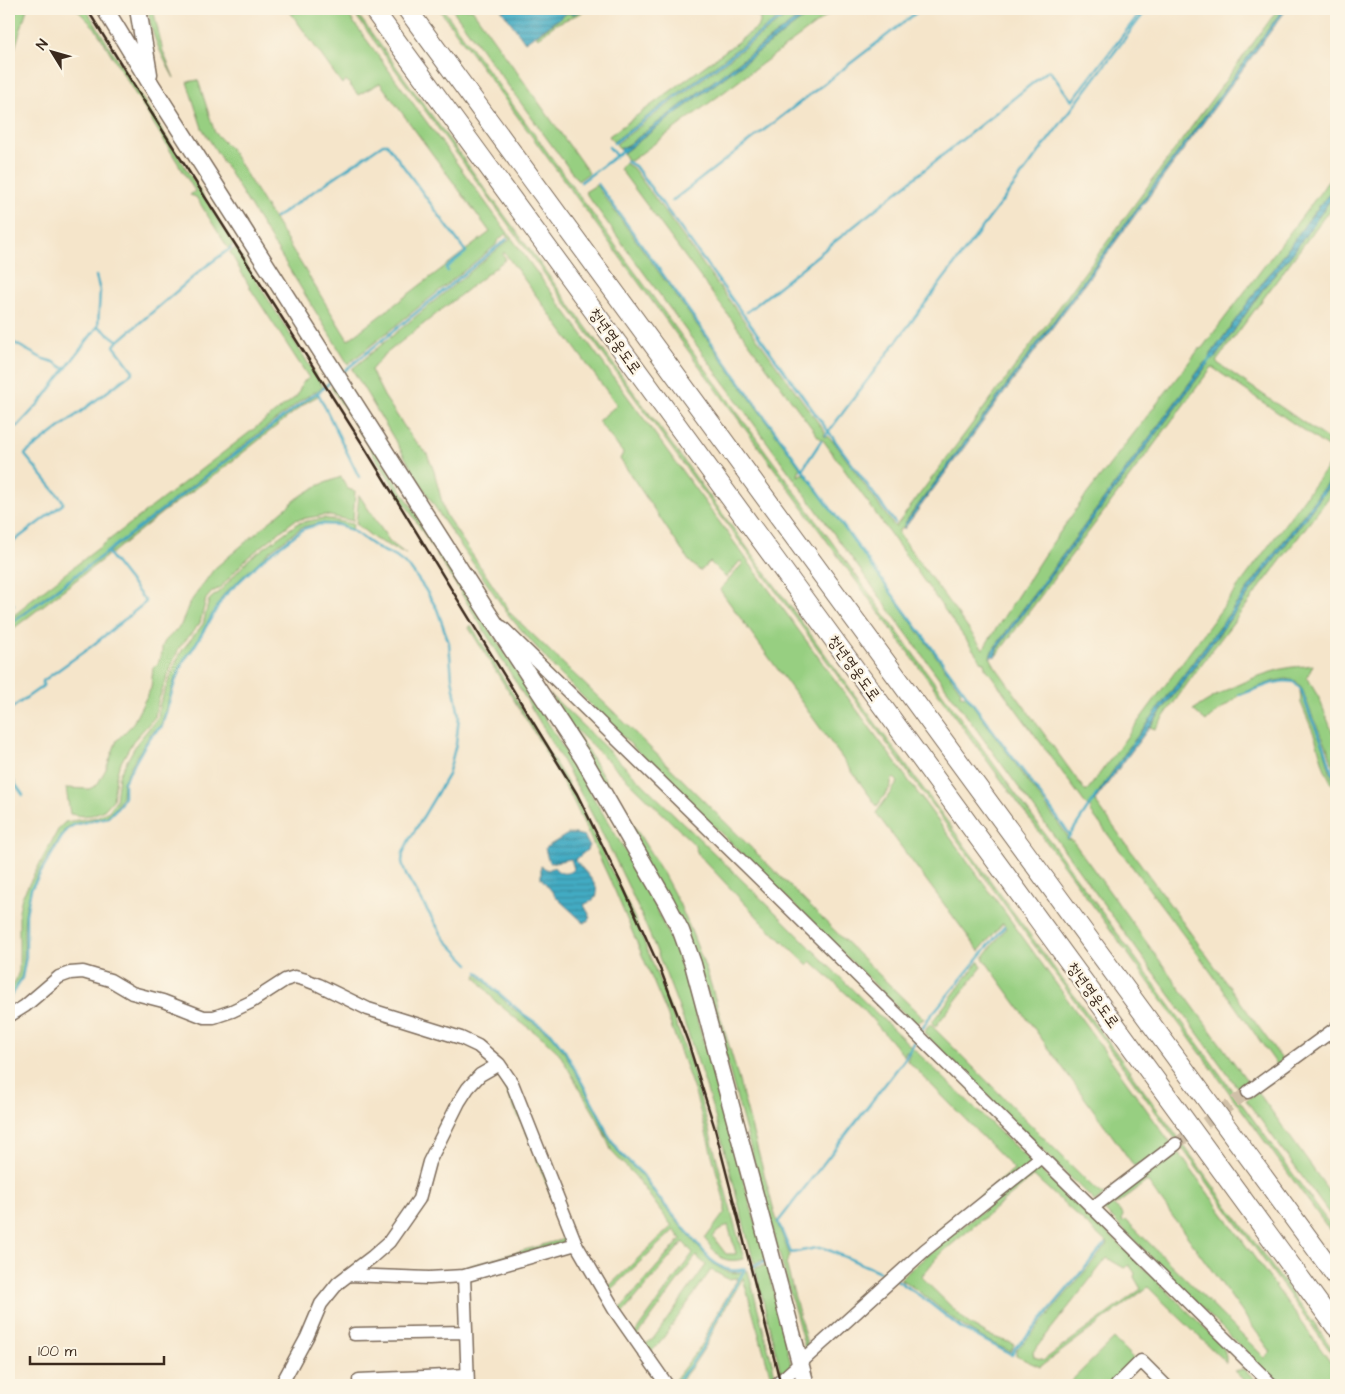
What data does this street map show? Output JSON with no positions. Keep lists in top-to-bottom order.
{
  "streets": {
    "highway": ["청년영웅도로"]
  },
  "scale_bar": "100 m",
  "north": "top left"
}
